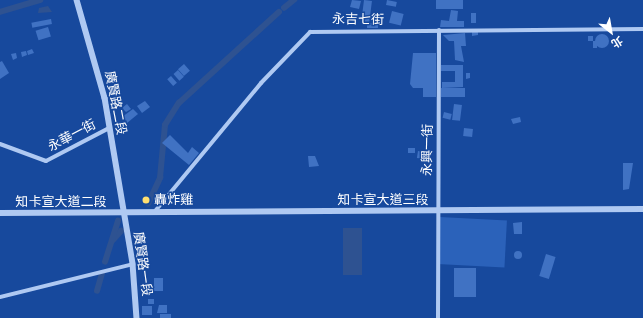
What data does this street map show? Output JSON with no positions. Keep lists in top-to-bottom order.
{
  "streets": {
    "street": [
      "永吉七街",
      "廣賢路二段",
      "永華一街",
      "永興一街",
      "知卡宣大道三段",
      "知卡宣大道二段",
      "廣賢路一段"
    ]
  },
  "crossings": [
    ["永吉七街", "永興一街"],
    ["永吉七街", "知卡宣大道三段"],
    ["廣賢路二段", "永華一街"],
    ["廣賢路二段", "知卡宣大道三段"],
    ["廣賢路二段", "知卡宣大道二段"],
    ["廣賢路二段", "廣賢路一段"],
    ["永興一街", "知卡宣大道三段"],
    ["知卡宣大道三段", "知卡宣大道二段"],
    ["知卡宣大道三段", "廣賢路一段"],
    ["知卡宣大道二段", "廣賢路一段"]
  ],
  "places": ["轟炸雞"],
  "north": "bottom right"
}
